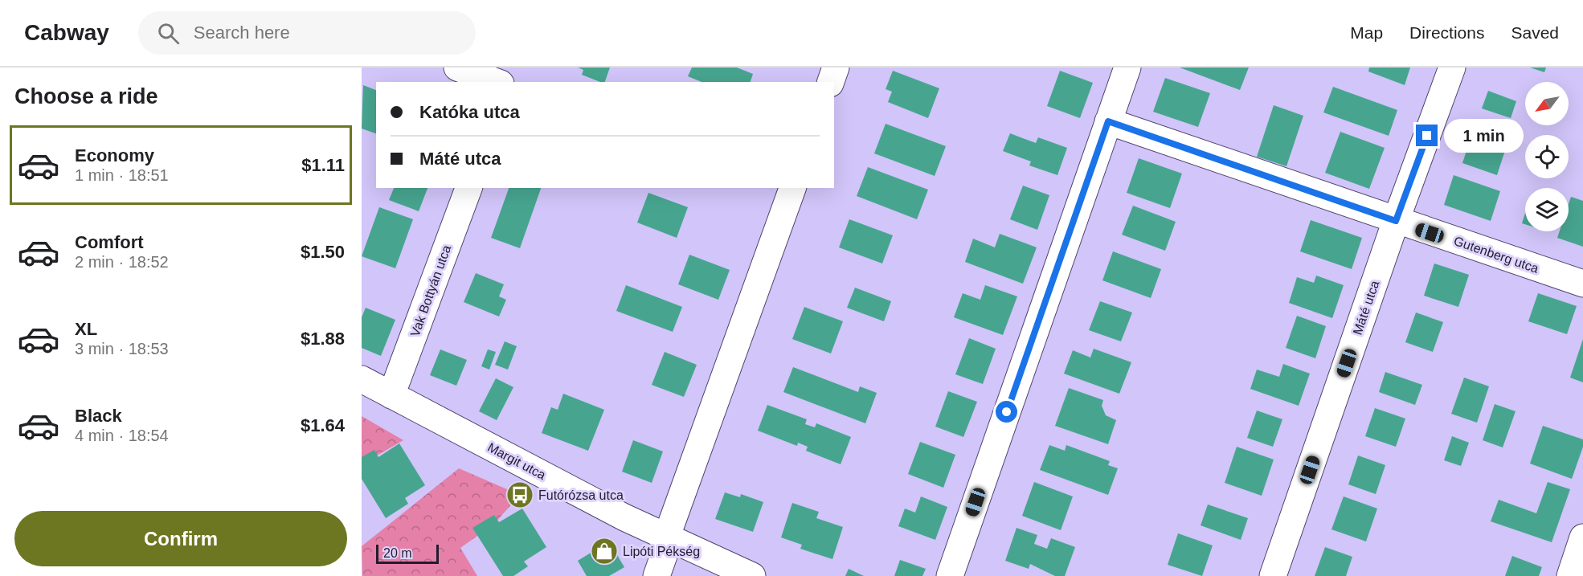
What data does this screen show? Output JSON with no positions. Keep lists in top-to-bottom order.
{
  "streets": {
    "street": [
      "Gutenberg utca",
      "Vak Bottyán utca",
      "Máté utca",
      "Margit utca"
    ]
  },
  "crossings": [
    ["Gutenberg utca", "Máté utca"],
    ["Vak Bottyán utca", "Margit utca"]
  ],
  "places": {
    "bus stop": ["Futórózsa utca"],
    "shop": ["Lipóti Pékség"]
  },
  "scale_bar": "20 m",
  "north": "bottom left",
  "page": {
    "header": "Cabway",
    "search": "Search here",
    "nav": ["Map", "Directions", "Saved"],
    "heading": "Choose a ride",
    "banner": ["Katóka utca", "Máté utca"],
    "bubble": "1 min",
    "list": [
      {
        "name": "Economy",
        "note": "1 min · 18:51",
        "value": "$1.11"
      },
      {
        "name": "Comfort",
        "note": "2 min · 18:52",
        "value": "$1.50"
      },
      {
        "name": "XL",
        "note": "3 min · 18:53",
        "value": "$1.88"
      },
      {
        "name": "Black",
        "note": "4 min · 18:54",
        "value": "$1.64"
      }
    ],
    "buttons": "Confirm",
    "scale": "20 m"
  }
}
